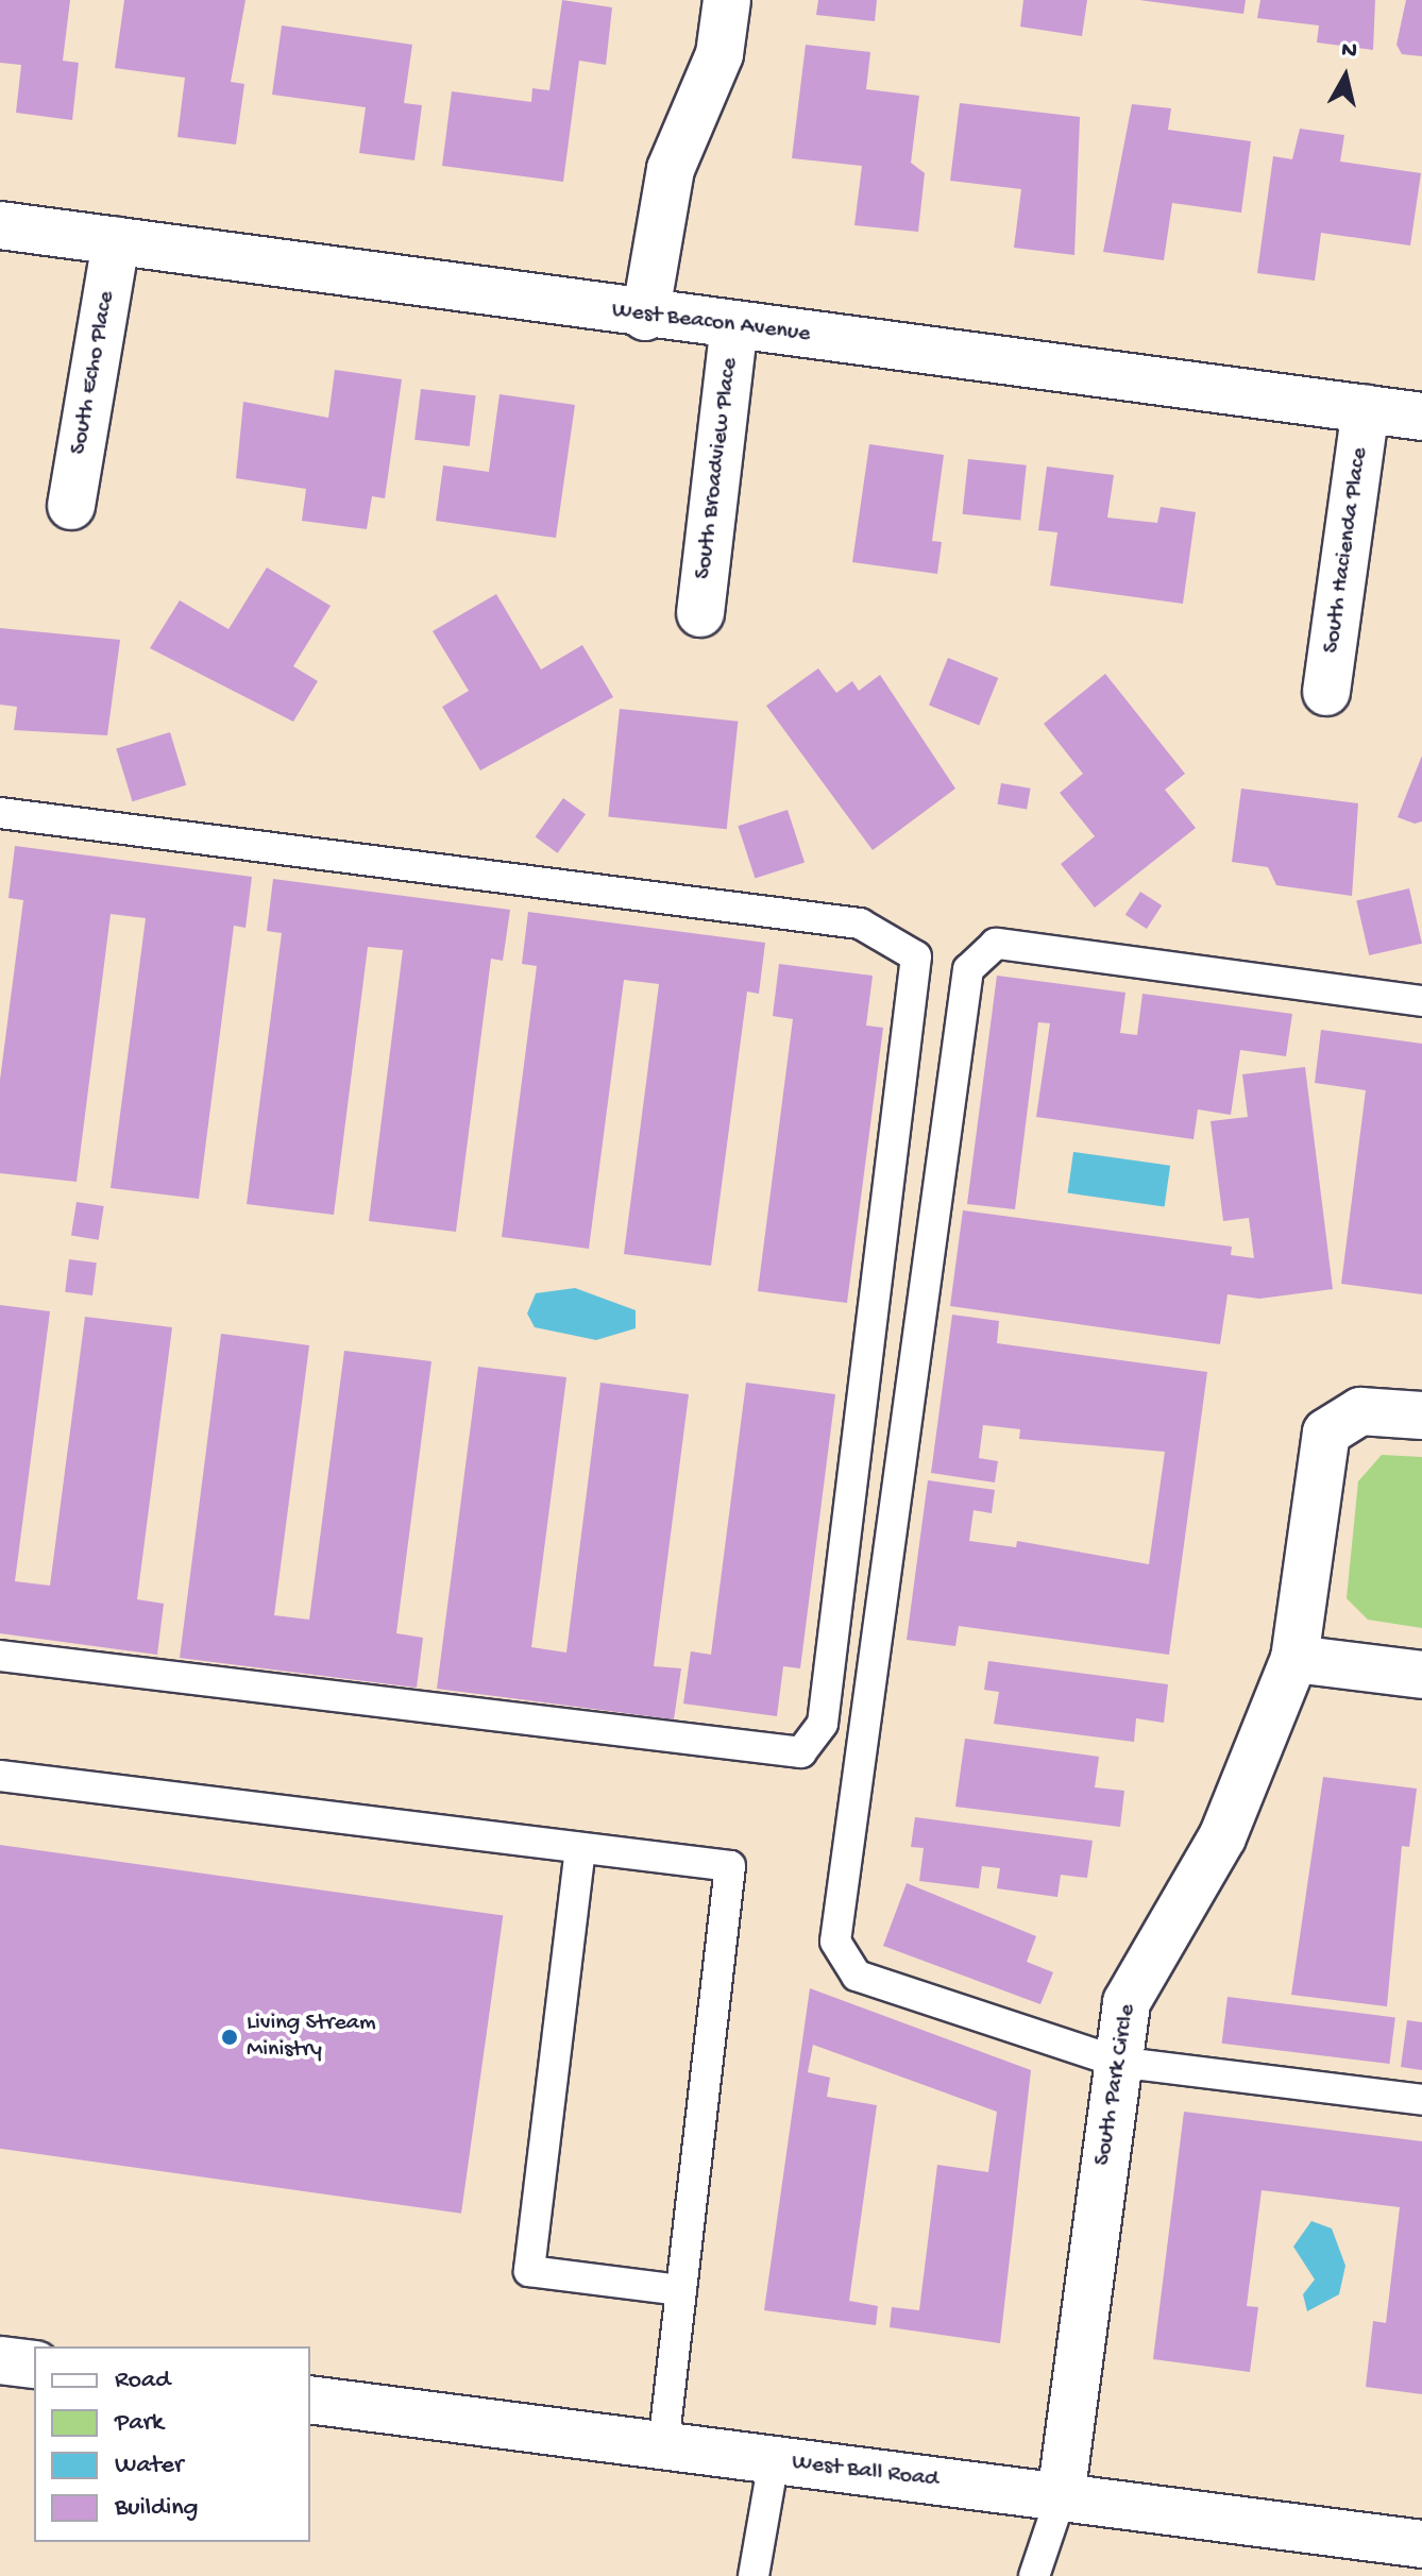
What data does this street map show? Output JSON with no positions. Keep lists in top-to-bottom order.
{
  "streets": {
    "street": [
      "West Beacon Avenue",
      "South Echo Place",
      "South Broadview Place",
      "South Hacienda Place",
      "South Park Circle",
      "West Ball Road"
    ]
  },
  "crossings": [
    ["West Beacon Avenue", "South Echo Place"],
    ["West Beacon Avenue", "South Broadview Place"],
    ["West Beacon Avenue", "South Hacienda Place"],
    ["South Park Circle", "West Ball Road"]
  ],
  "places": ["Living Stream Ministry"],
  "legend": [
    "Road",
    "Park",
    "Water",
    "Building"
  ],
  "north": "top"
}
